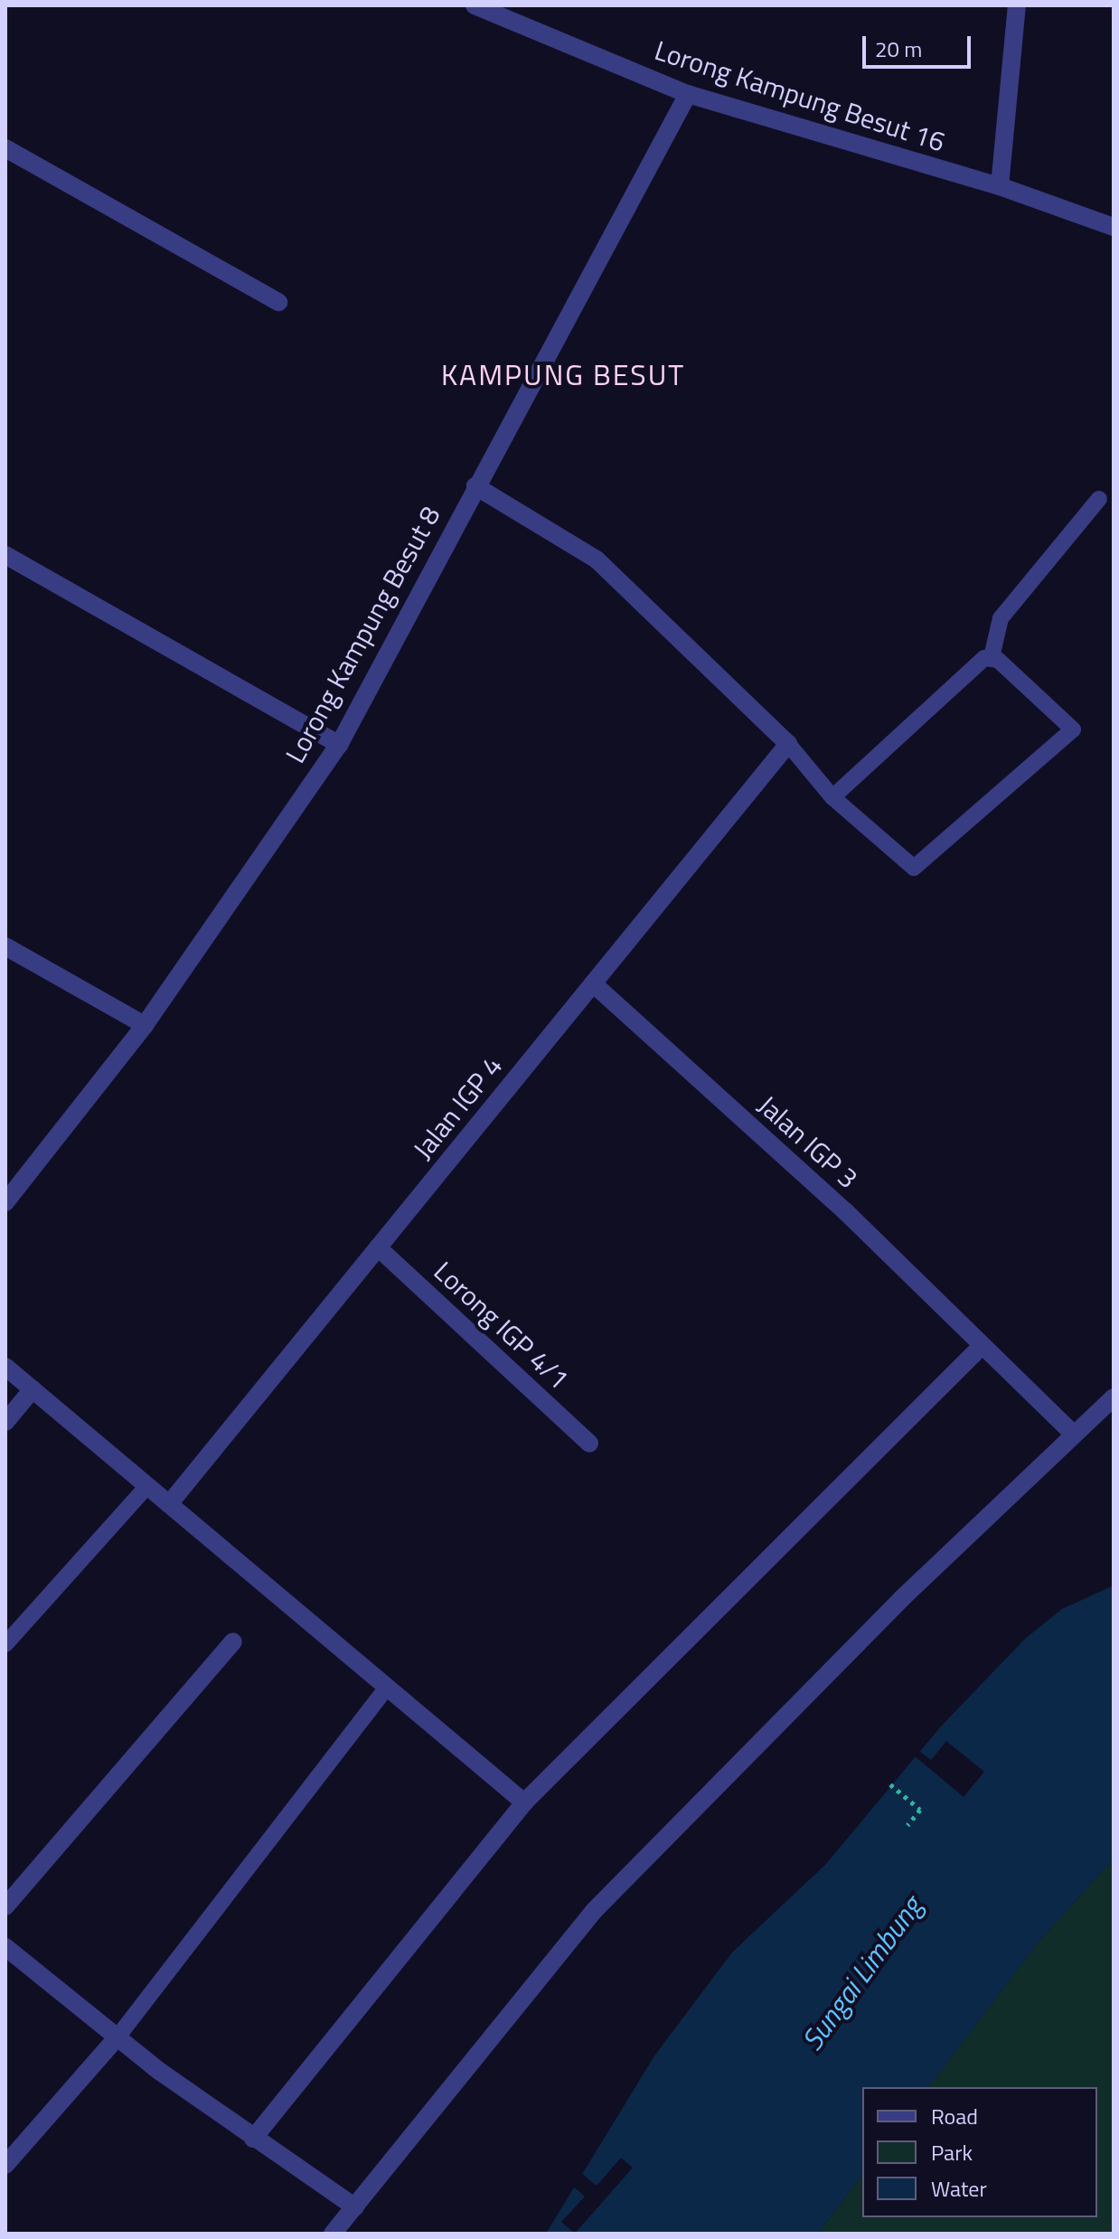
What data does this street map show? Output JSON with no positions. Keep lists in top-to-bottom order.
{
  "streets": {
    "street": [
      "Lorong Kampung Besut 16",
      "Lorong Kampung Besut 8",
      "Jalan IGP 4",
      "Jalan IGP 3",
      "Lorong IGP 4/1"
    ]
  },
  "crossings": [
    ["Lorong Kampung Besut 16", "Lorong Kampung Besut 8"],
    ["Jalan IGP 4", "Jalan IGP 3"],
    ["Jalan IGP 4", "Lorong IGP 4/1"]
  ],
  "districts": ["KAMPUNG BESUT"],
  "water": ["Sungai Limbung"],
  "legend": ["Road", "Park", "Water"],
  "scale_bar": "20 m"
}
